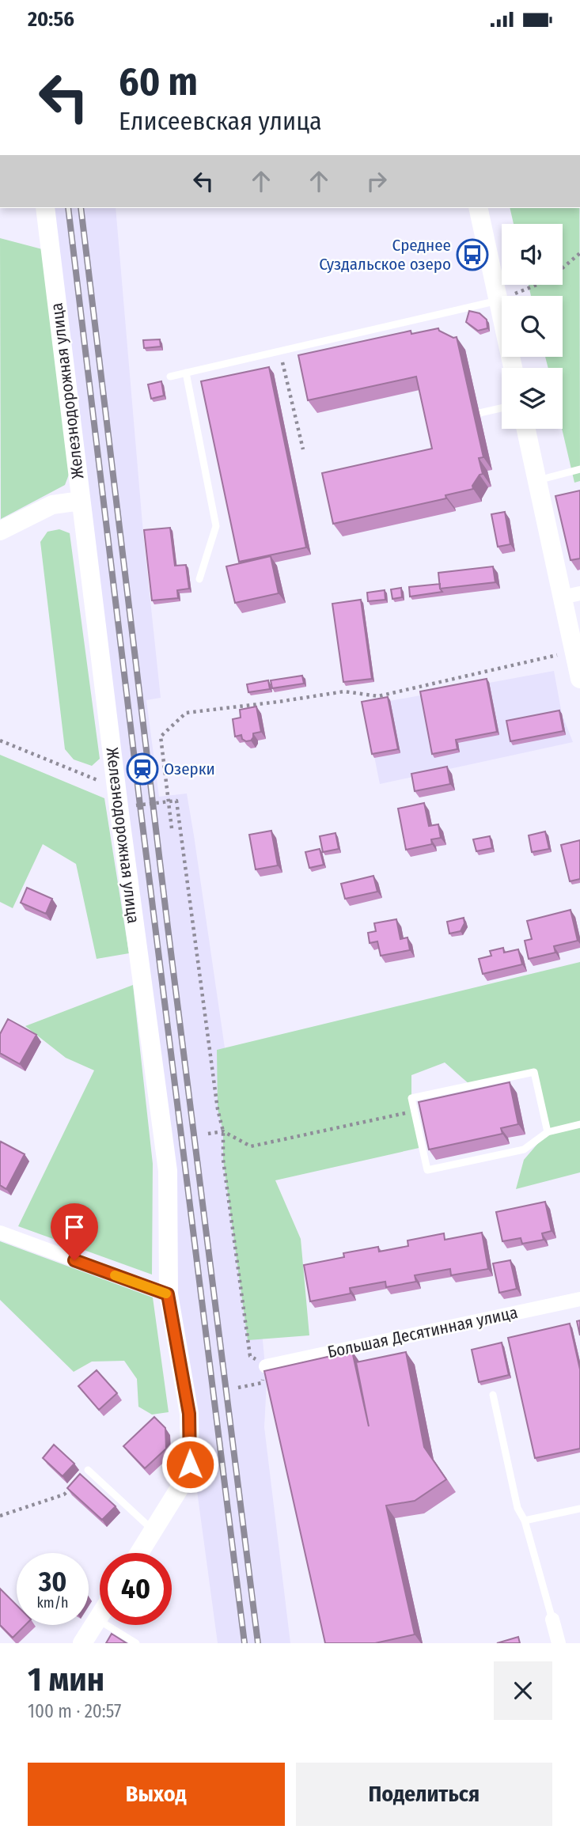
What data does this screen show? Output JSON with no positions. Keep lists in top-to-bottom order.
{
  "streets": {
    "street": ["Железнодорожная улица", "Большая Десятинная улица"]
  },
  "places": {
    "bus stop": ["Среднее Суздальское озеро"],
    "station": ["Озерки"]
  },
  "page": {
    "status": "20:56",
    "turn": ["60 m", "Елисеевская улица"],
    "speed": "30 km/h",
    "limit": "40",
    "heading": ["1 мин", "100 m · 20:57"],
    "buttons": ["Выход", "Поделиться"]
  }
}
